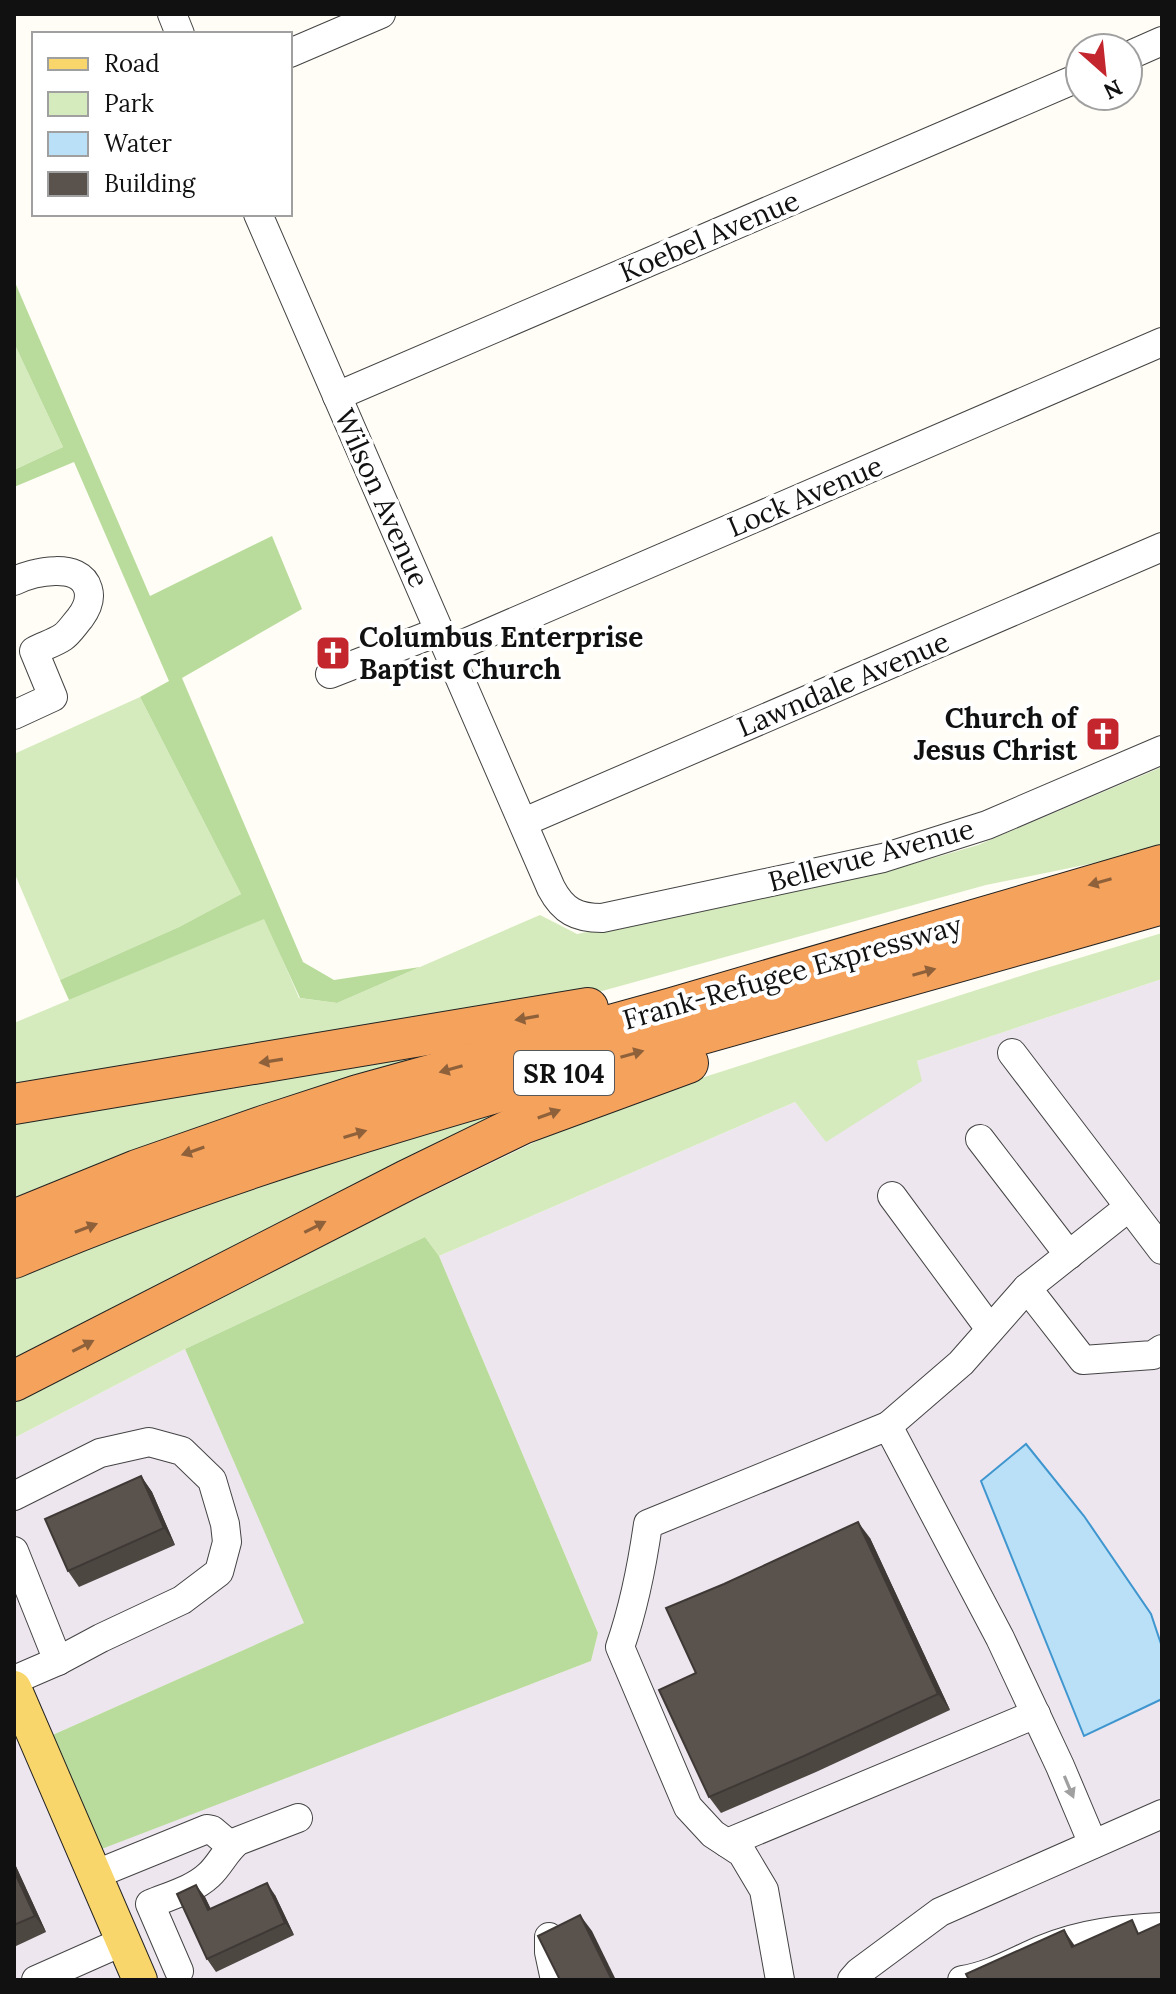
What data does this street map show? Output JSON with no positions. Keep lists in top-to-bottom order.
{
  "streets": {
    "highway": ["Frank-Refugee Expressway", "SR 104"],
    "street": [
      "Koebel Avenue",
      "Lock Avenue",
      "Wilson Avenue",
      "Lawndale Avenue",
      "Bellevue Avenue"
    ]
  },
  "crossings": [
    ["Koebel Avenue", "Wilson Avenue"],
    ["Lock Avenue", "Wilson Avenue"],
    ["Wilson Avenue", "Lawndale Avenue"],
    ["Wilson Avenue", "Bellevue Avenue"]
  ],
  "places": {
    "church": ["Columbus Enterprise Baptist Church", "Church of Jesus Christ"]
  },
  "legend": [
    "Road",
    "Park",
    "Water",
    "Building"
  ],
  "north": "bottom right"
}
